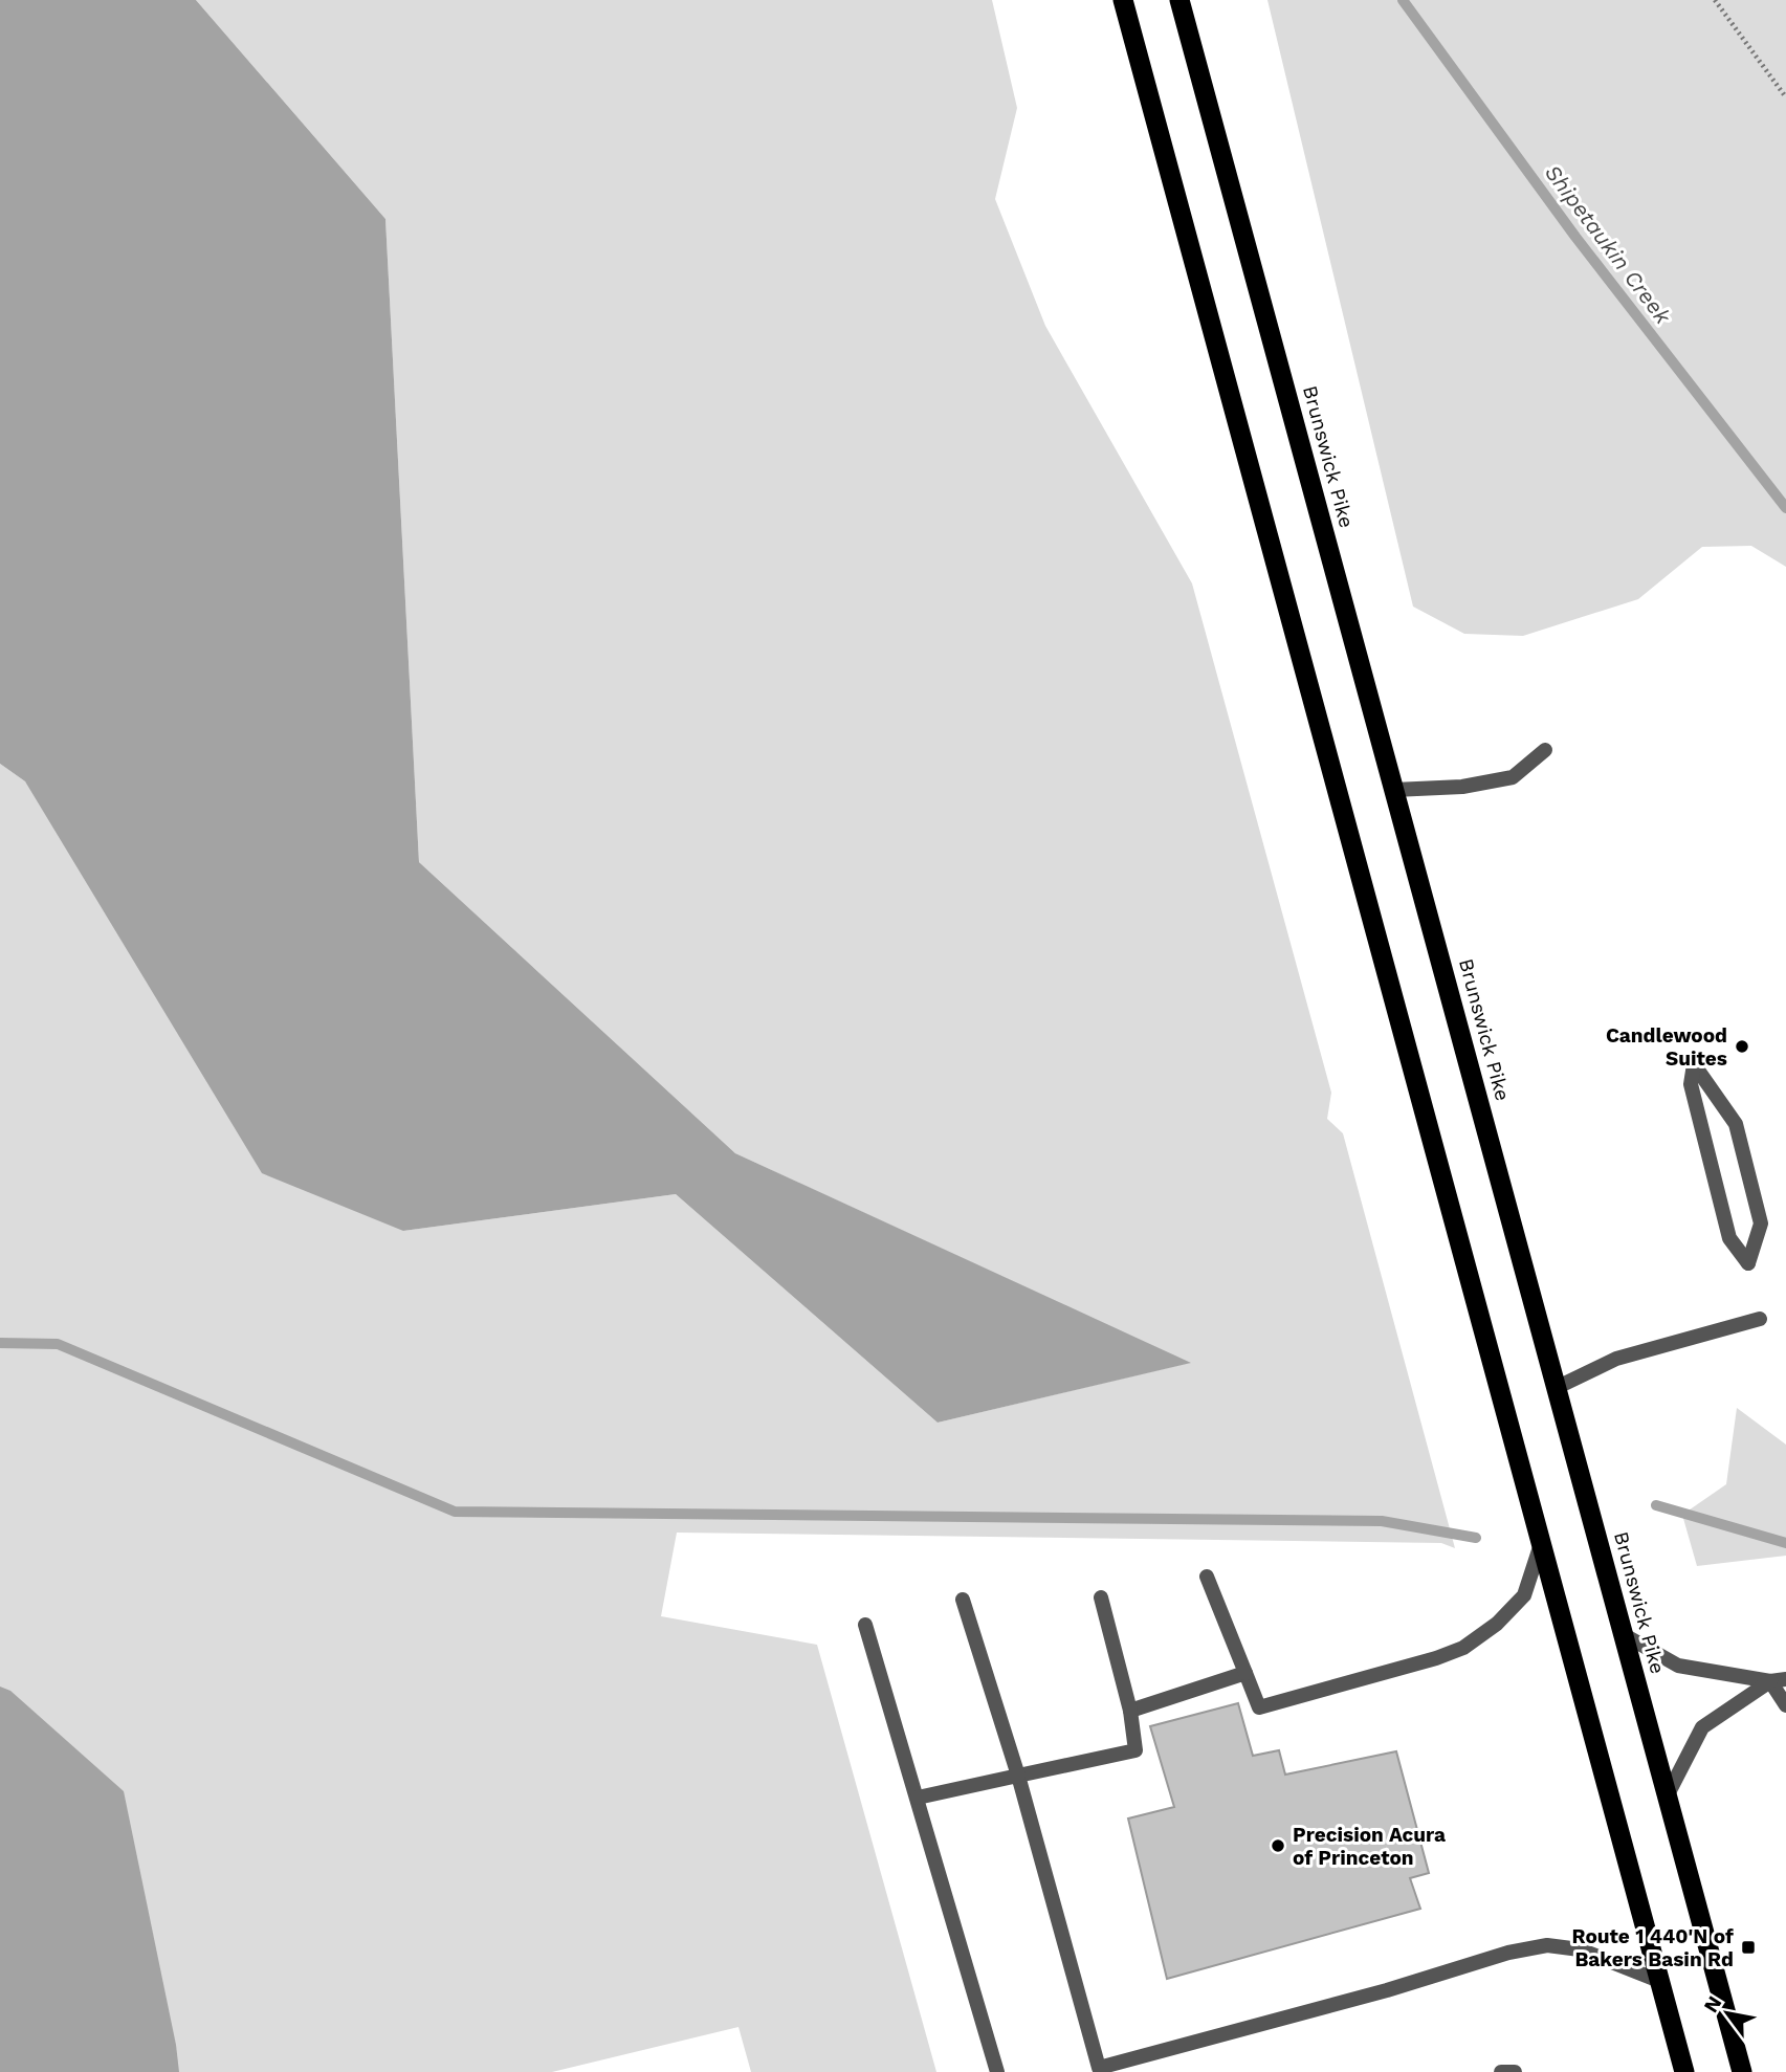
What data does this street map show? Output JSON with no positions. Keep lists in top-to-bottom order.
{
  "streets": {
    "highway": ["Brunswick Pike"]
  },
  "water": ["Shipetaukin Creek"],
  "places": {
    "other": ["Candlewood Suites", "Precision Acura of Princeton"],
    "transit": ["Route 1 440'N of Bakers Basin Rd"]
  },
  "north": "top left"
}
